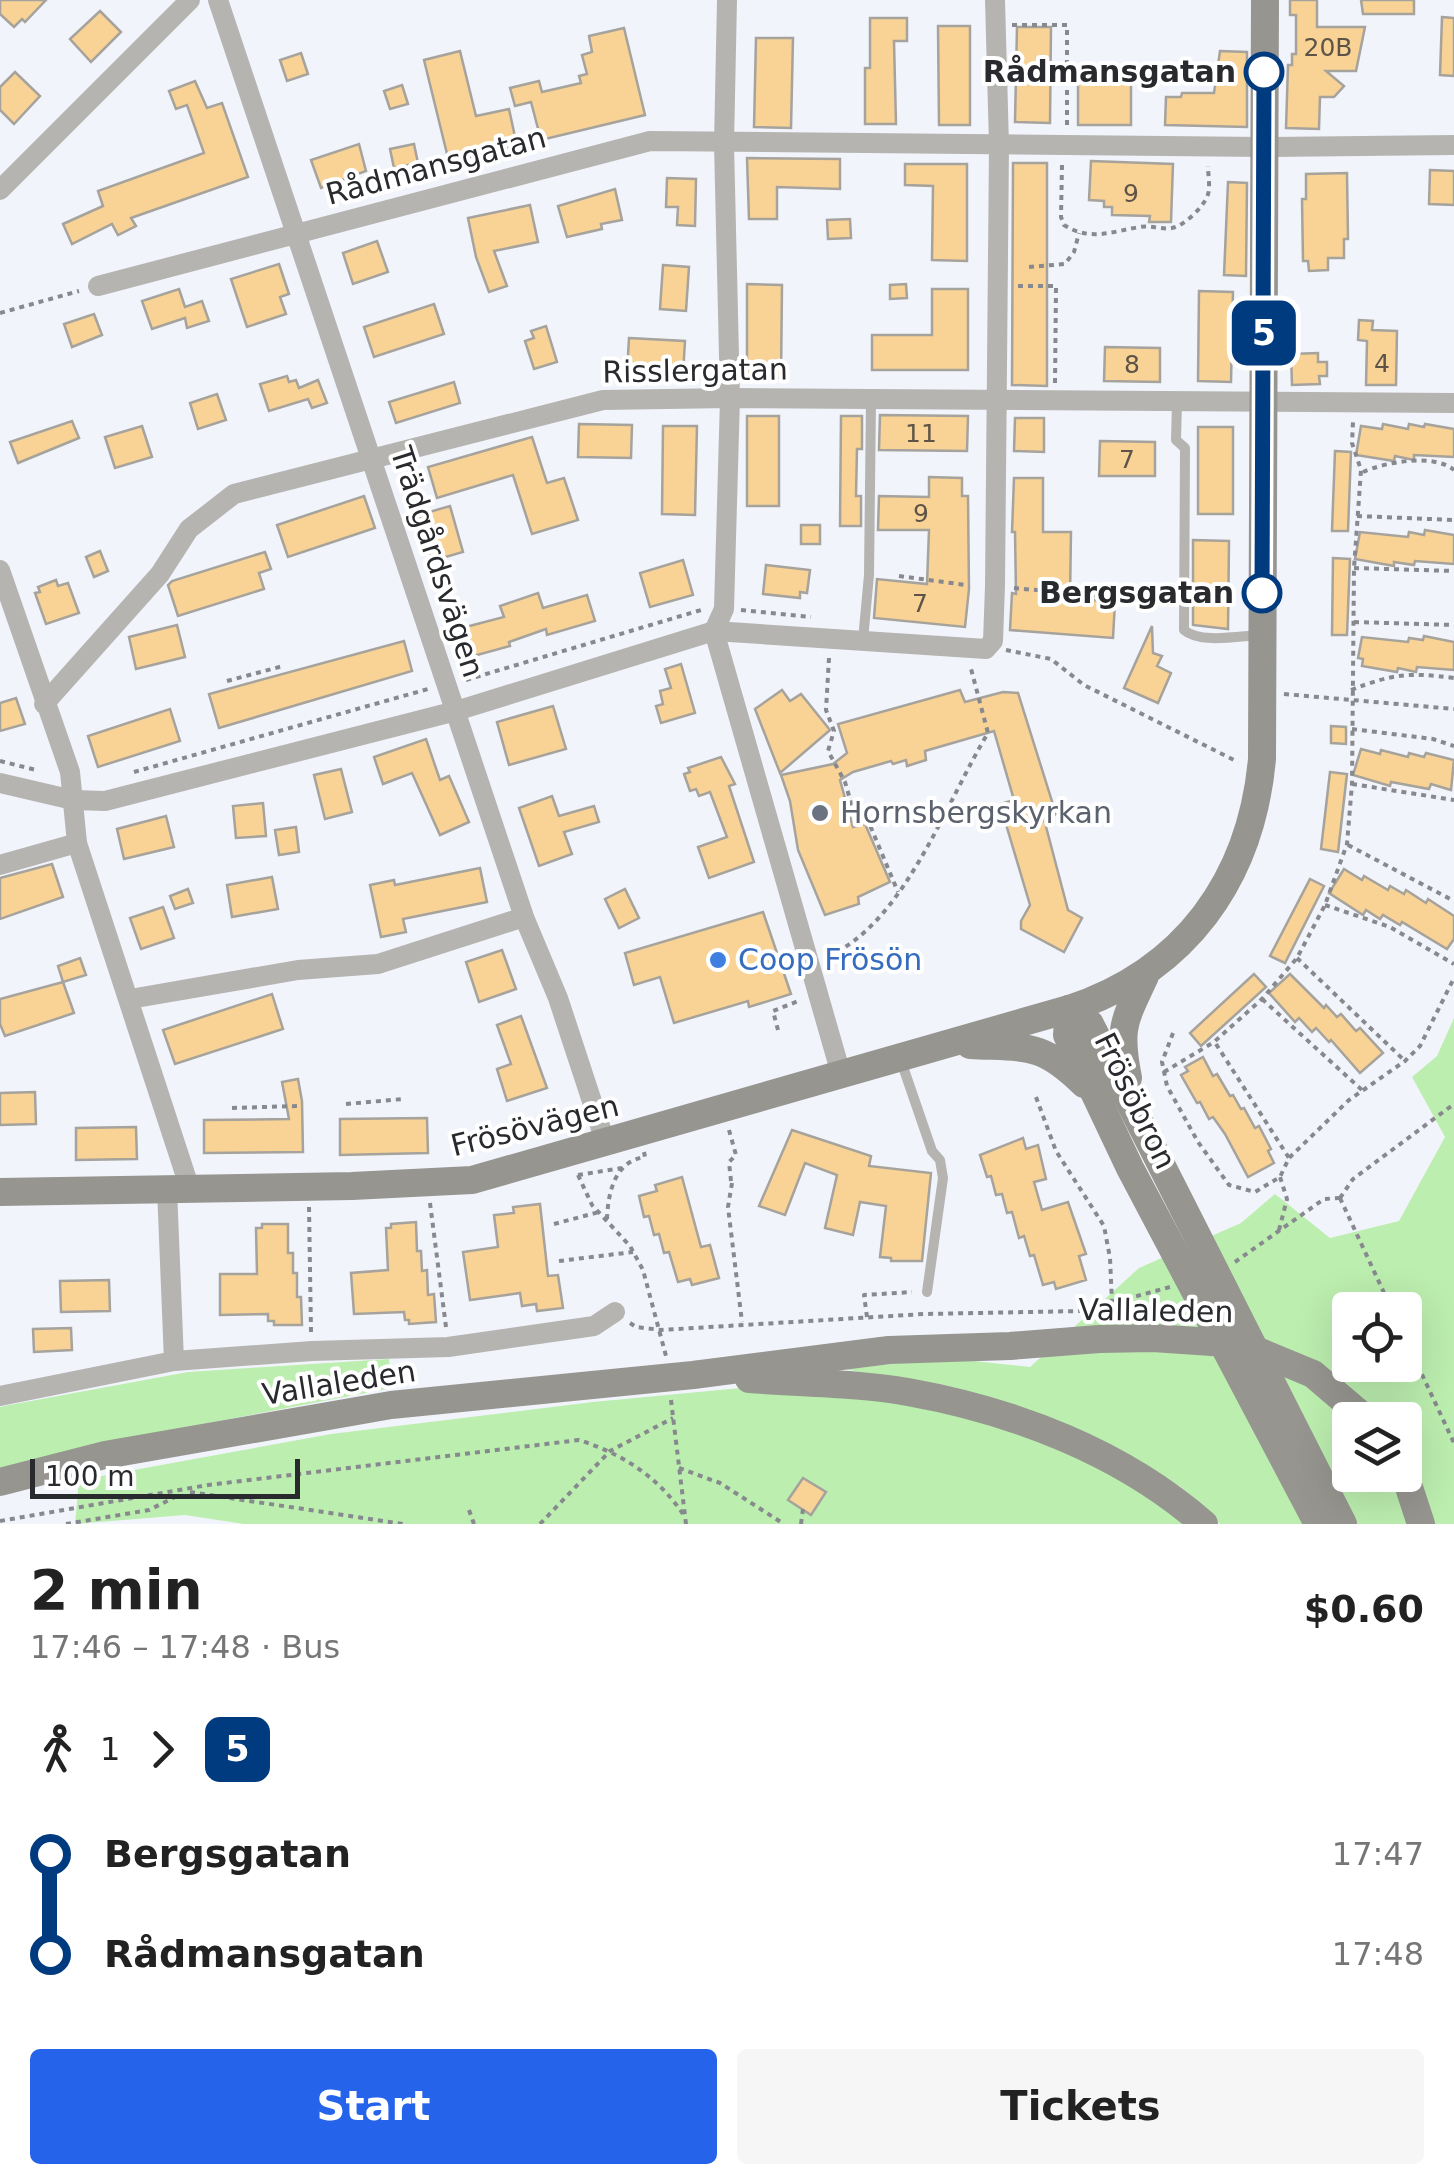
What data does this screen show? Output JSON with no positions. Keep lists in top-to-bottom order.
{
  "streets": {
    "street": [
      "Rådmansgatan",
      "Risslergatan",
      "Trädgårdsvägen",
      "Frösöbron",
      "Frösövägen",
      "Vallaleden"
    ]
  },
  "crossings": [
    ["Rådmansgatan", "Trädgårdsvägen"],
    ["Risslergatan", "Trädgårdsvägen"],
    ["Trädgårdsvägen", "Frösövägen"],
    ["Frösöbron", "Frösövägen"]
  ],
  "places": [
    "Rådmansgatan",
    "Bergsgatan",
    "Hornsbergskyrkan",
    "Coop Frösön"
  ],
  "lines": ["bus line 5"],
  "house_numbers": [
    "20B",
    "9",
    "4",
    "8",
    "11",
    "7",
    "9",
    "7"
  ],
  "scale_bar": "100 m",
  "page": {
    "on_map": "5",
    "scale": "100 m",
    "heading": ["2 min", "17:46 – 17:48 · Bus", "$0.60"],
    "legs": ["1", "5"],
    "list": [
      {
        "name": "Bergsgatan",
        "value": "17:47"
      },
      {
        "name": "Rådmansgatan",
        "value": "17:48"
      }
    ],
    "buttons": ["Start", "Tickets"]
  }
}
